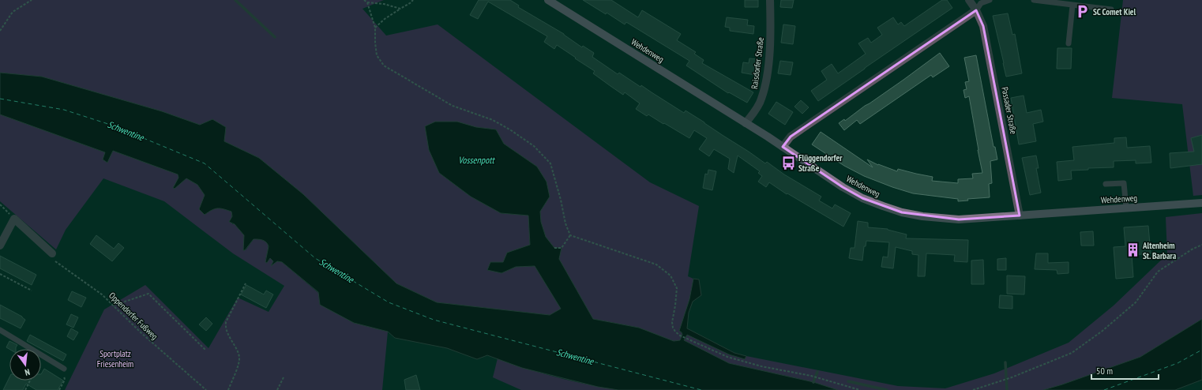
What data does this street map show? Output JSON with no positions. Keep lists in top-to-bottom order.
{
  "streets": {
    "main road": ["Wehdenweg"],
    "street": ["Raisdorfer Straße", "Passader Straße"],
    "path": ["Oppendorfer Fußweg"]
  },
  "crossings": [
    ["Wehdenweg", "Raisdorfer Straße"],
    ["Wehdenweg", "Passader Straße"]
  ],
  "water": ["Schwentine", "Vossenpott"],
  "parks": ["Sportplatz Friesenheim"],
  "places": {
    "parking": ["SC Comet Kiel"],
    "bus stop": ["Flüggendorfer Straße"],
    "building": ["Altenheim St. Barbara"]
  },
  "scale_bar": "50 m",
  "north": "bottom"
}
